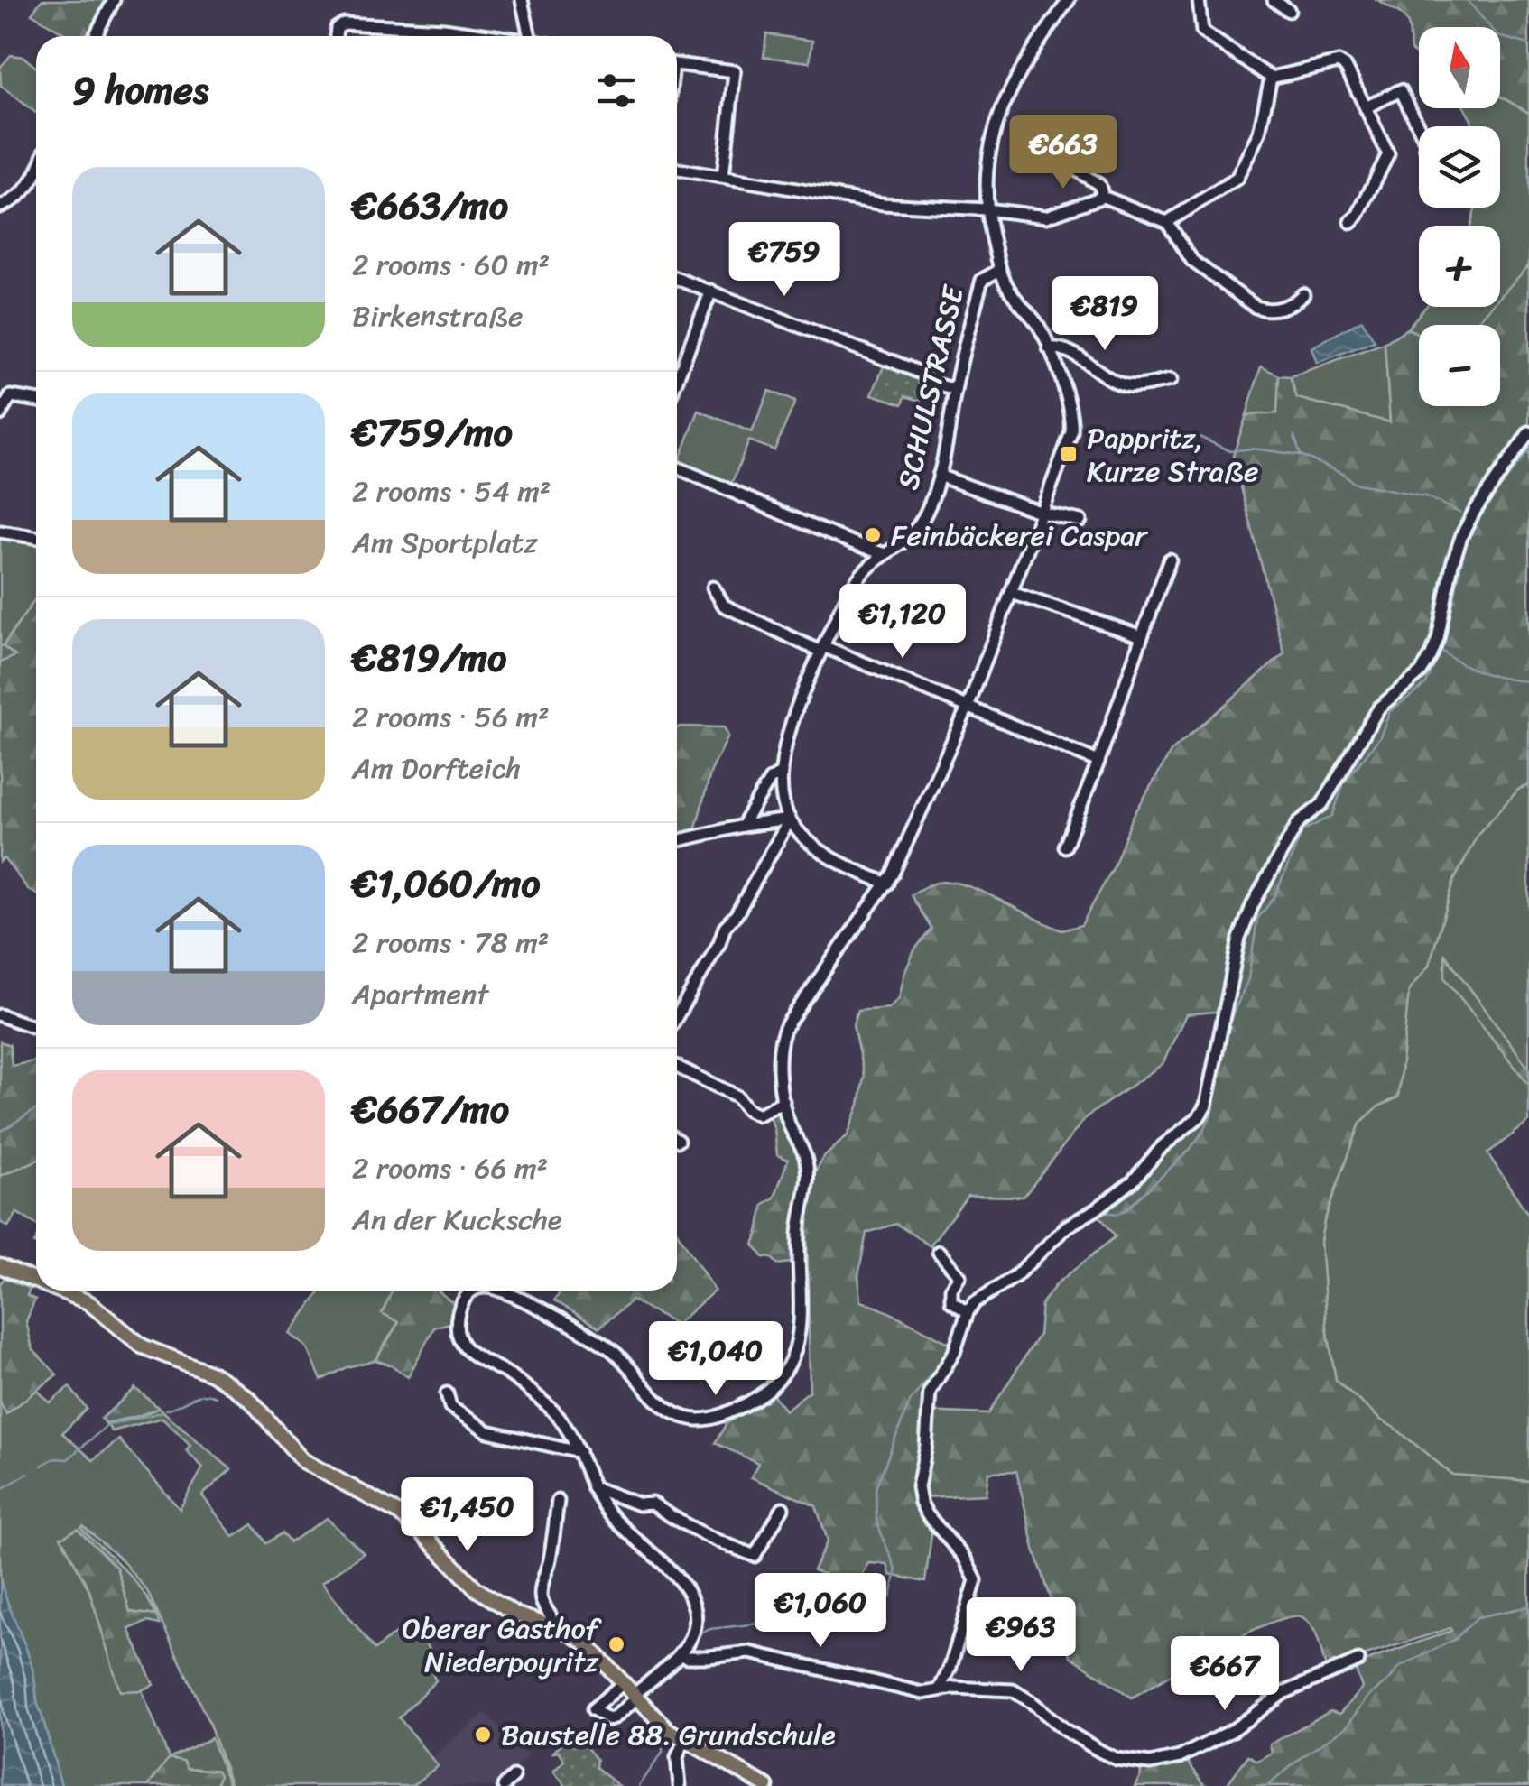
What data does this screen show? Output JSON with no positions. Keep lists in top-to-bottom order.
{
  "streets": {
    "street": ["SCHULSTRASSE"]
  },
  "places": {
    "transit": ["Pappritz, Kurze Straße"],
    "other": ["Feinbäckerei Caspar", "Oberer Gasthof Niederpoyritz", "Baustelle 88. Grundschule"]
  },
  "north": "top",
  "page": {
    "map_buttons": ["+", "−"],
    "heading": "9 homes",
    "price": [
      "€663",
      "€759",
      "€819",
      "€1,120",
      "€1,040",
      "€1,450",
      "€1,060",
      "€963",
      "€667"
    ],
    "list": [
      {
        "name": "€663/mo",
        "note": "2 rooms · 60 m² · Birkenstraße"
      },
      {
        "name": "€759/mo",
        "note": "2 rooms · 54 m² · Am Sportplatz"
      },
      {
        "name": "€819/mo",
        "note": "2 rooms · 56 m² · Am Dorfteich"
      },
      {
        "name": "€1,060/mo",
        "note": "2 rooms · 78 m² · Apartment"
      },
      {
        "name": "€667/mo",
        "note": "2 rooms · 66 m² · An der Kucksche"
      }
    ]
  }
}
